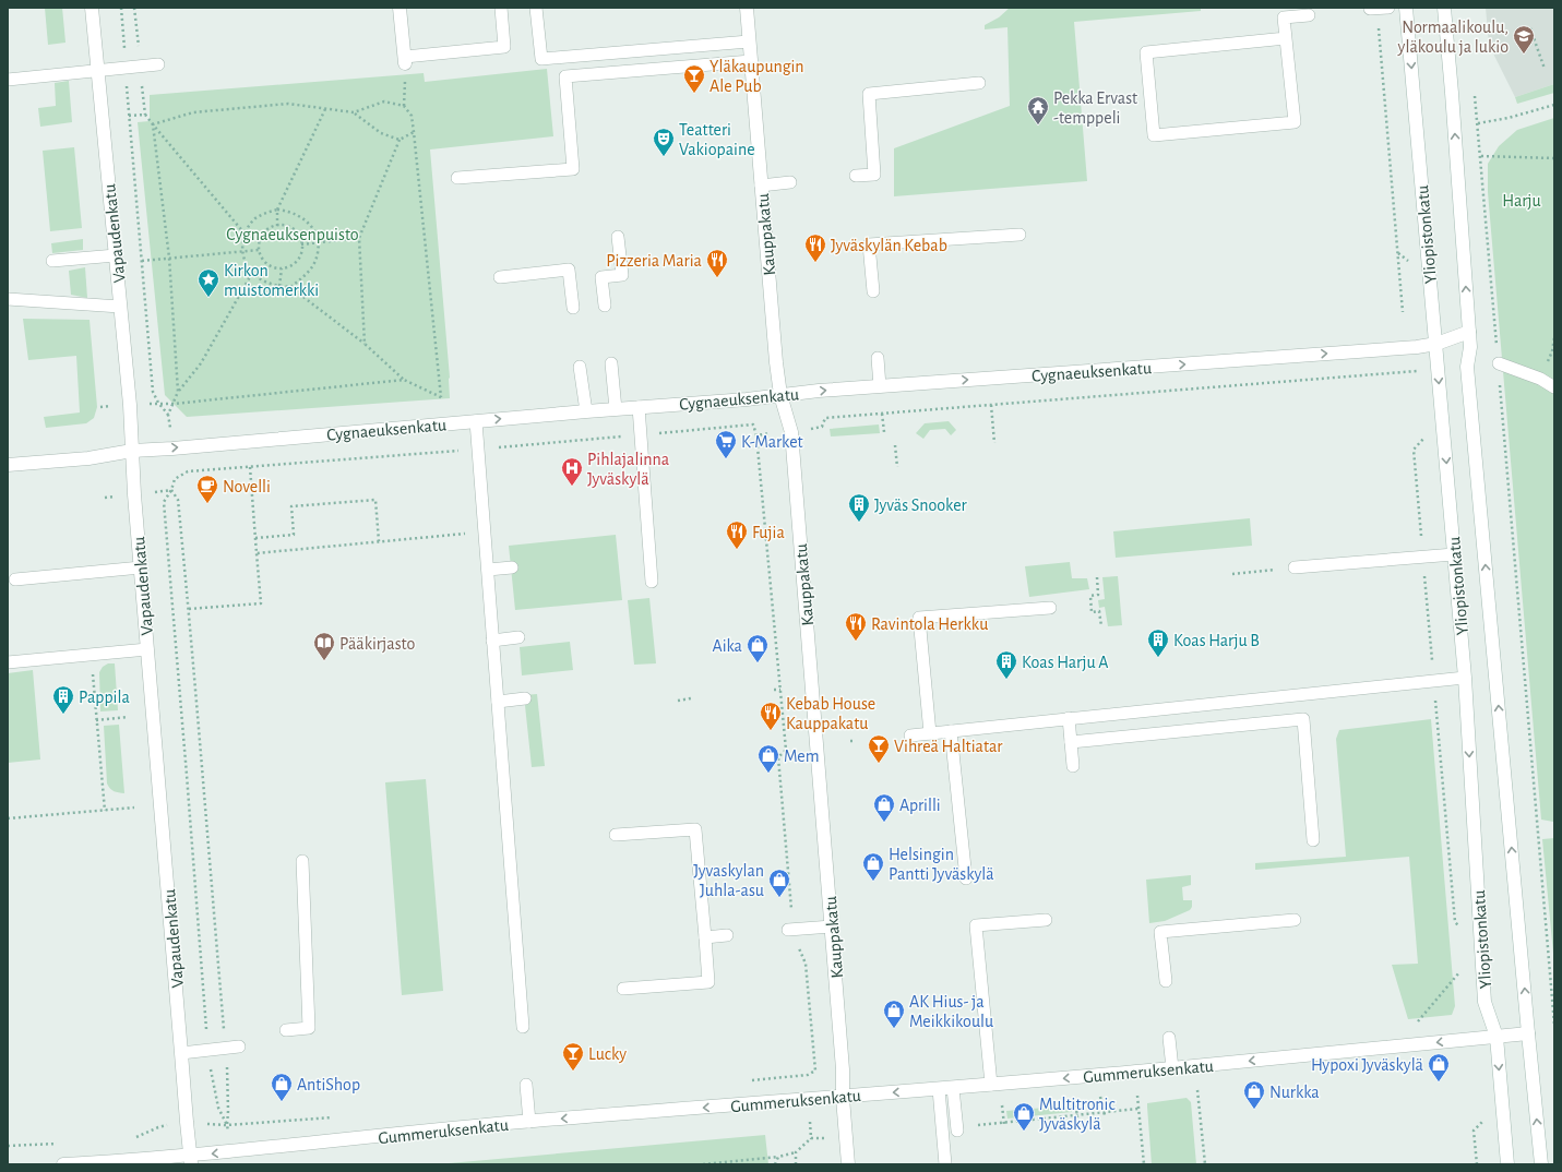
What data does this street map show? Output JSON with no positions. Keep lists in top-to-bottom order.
{
  "streets": {
    "street": [
      "Vapaudenkatu",
      "Kauppakatu",
      "Yliopistonkatu",
      "Cygnaeuksenkatu",
      "Gummeruksenkatu"
    ]
  },
  "crossings": [
    ["Vapaudenkatu", "Cygnaeuksenkatu"],
    ["Vapaudenkatu", "Gummeruksenkatu"],
    ["Kauppakatu", "Cygnaeuksenkatu"],
    ["Kauppakatu", "Gummeruksenkatu"],
    ["Yliopistonkatu", "Cygnaeuksenkatu"],
    ["Yliopistonkatu", "Gummeruksenkatu"]
  ],
  "one_way": ["Cygnaeuksenkatu", "Gummeruksenkatu"],
  "parks": ["Harju", "Cygnaeuksenpuisto"],
  "places": {
    "school or university": ["Normaalikoulu, yläkoulu ja lukio"],
    "bar": ["Yläkaupungin Ale Pub", "Vihreä Haltiatar", "Lucky"],
    "temple": ["Pekka Ervast -temppeli"],
    "theatre": ["Teatteri Vakiopaine"],
    "restaurant": [
      "Jyväskylän Kebab",
      "Pizzeria Maria",
      "Fujia",
      "Ravintola Herkku",
      "Kebab House Kauppakatu"
    ],
    "place": ["Kirkon muistomerkki"],
    "supermarket": ["K-Market"],
    "hospital": ["Pihlajalinna Jyväskylä"],
    "cafe": ["Novelli"],
    "building": [
      "Jyväs Snooker",
      "Koas Harju B",
      "Koas Harju A",
      "Pappila"
    ],
    "library": ["Pääkirjasto"],
    "shop": [
      "Aika",
      "Mem",
      "Aprilli",
      "Helsingin Pantti Jyväskylä",
      "Jyvaskylan Juhla-asu",
      "AK Hius- ja Meikkikoulu",
      "Hypoxi Jyväskylä",
      "AntiShop",
      "Nurkka",
      "Multitronic Jyväskylä"
    ]
  }
}
